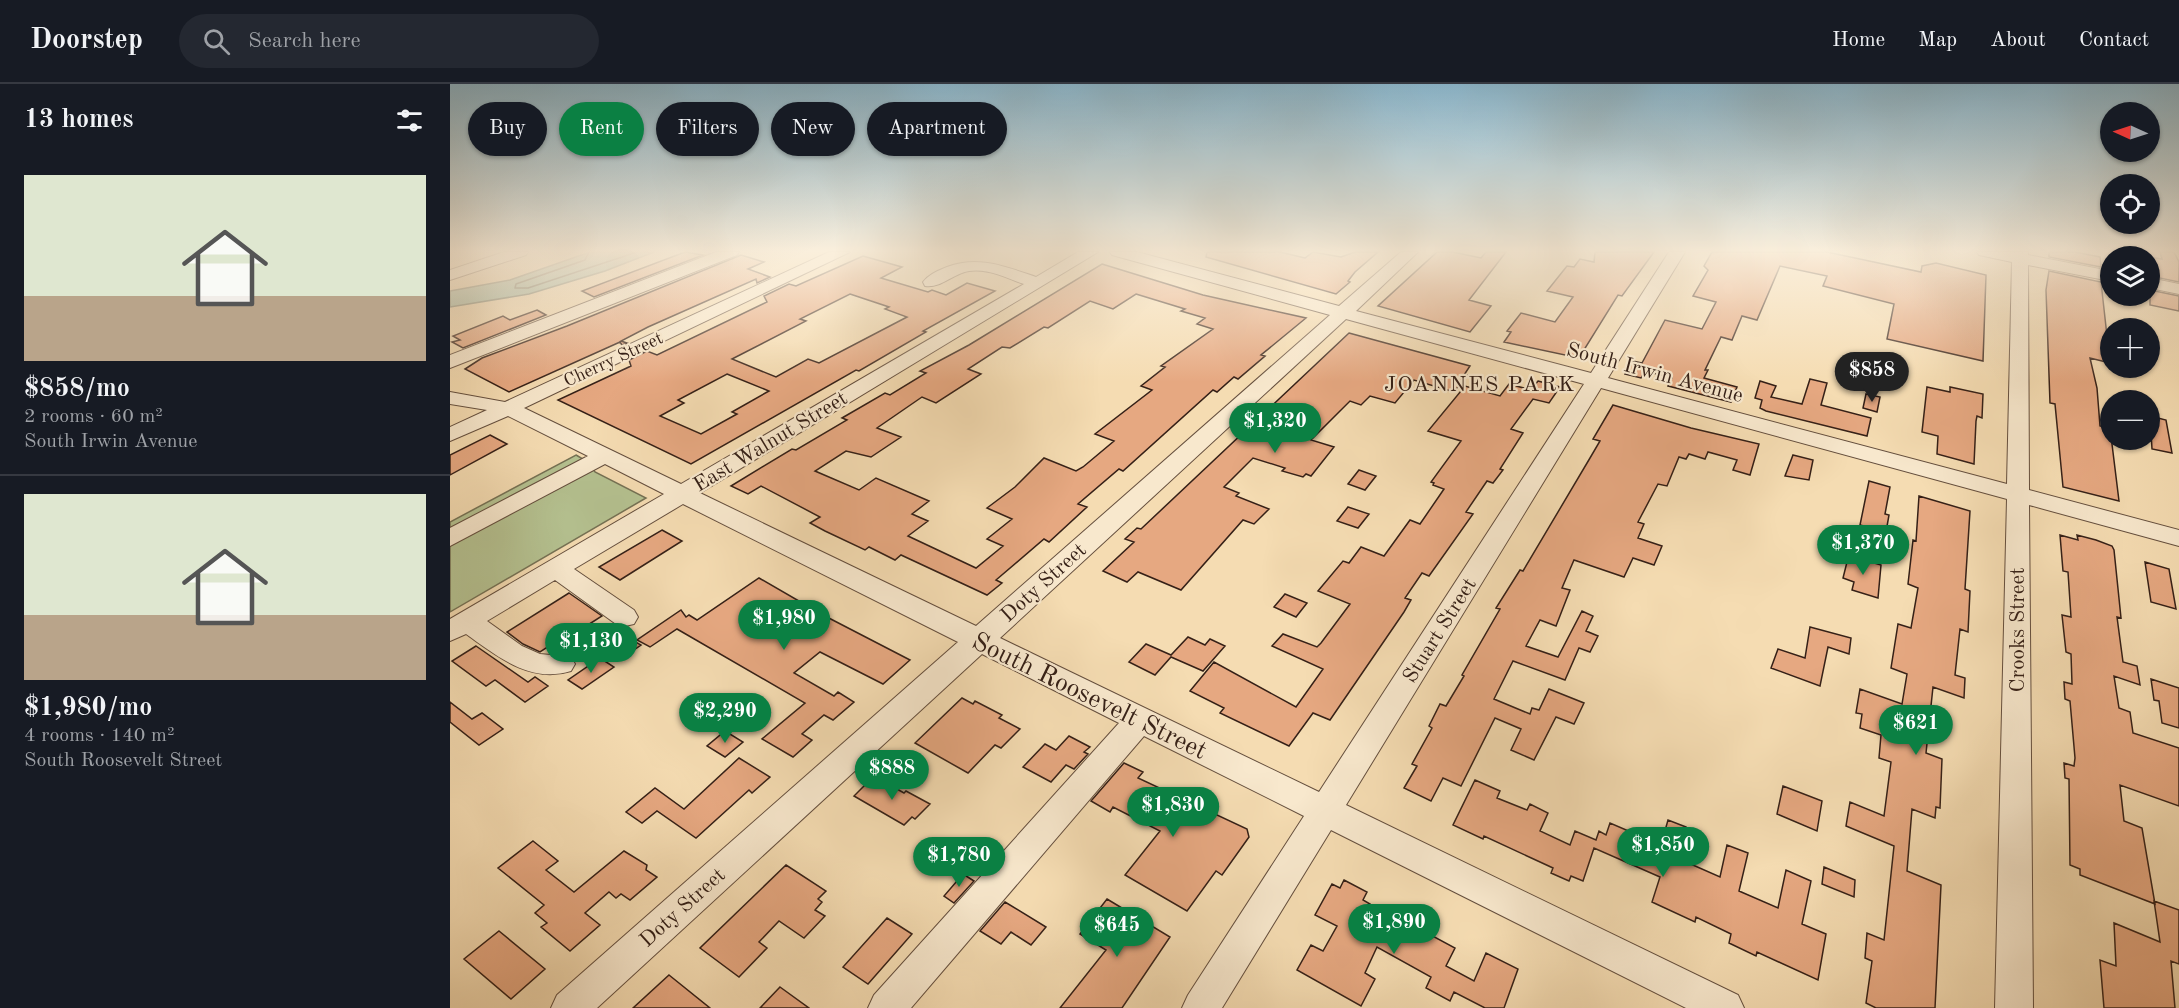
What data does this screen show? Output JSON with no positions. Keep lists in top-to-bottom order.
{
  "streets": {
    "street": [
      "Cherry Street",
      "South Irwin Avenue",
      "East Walnut Street",
      "Doty Street",
      "Stuart Street",
      "Crooks Street",
      "South Roosevelt Street"
    ]
  },
  "crossings": [
    ["Cherry Street", "South Roosevelt Street"],
    ["South Irwin Avenue", "Doty Street"],
    ["South Irwin Avenue", "Stuart Street"],
    ["South Irwin Avenue", "Crooks Street"],
    ["East Walnut Street", "South Roosevelt Street"],
    ["Doty Street", "South Roosevelt Street"],
    ["Stuart Street", "South Roosevelt Street"]
  ],
  "districts": ["JOANNES PARK"],
  "north": "left",
  "page": {
    "header": "Doorstep",
    "search": "Search here",
    "nav": [
      "Home",
      "Map",
      "About",
      "Contact"
    ],
    "heading": "13 homes",
    "map_buttons": ["+", "−"],
    "chip": [
      "Buy",
      "Rent",
      "Filters",
      "New",
      "Apartment"
    ],
    "list": [
      {
        "name": "$858/mo",
        "note": "2 rooms · 60 m² · South Irwin Avenue"
      },
      {
        "name": "$1,980/mo",
        "note": "4 rooms · 140 m² · South Roosevelt Street"
      }
    ],
    "price": [
      "$858",
      "$1,320",
      "$1,370",
      "$1,980",
      "$1,130",
      "$2,290",
      "$621",
      "$888",
      "$1,830",
      "$1,850",
      "$1,780",
      "$1,890",
      "$645"
    ]
  }
}
